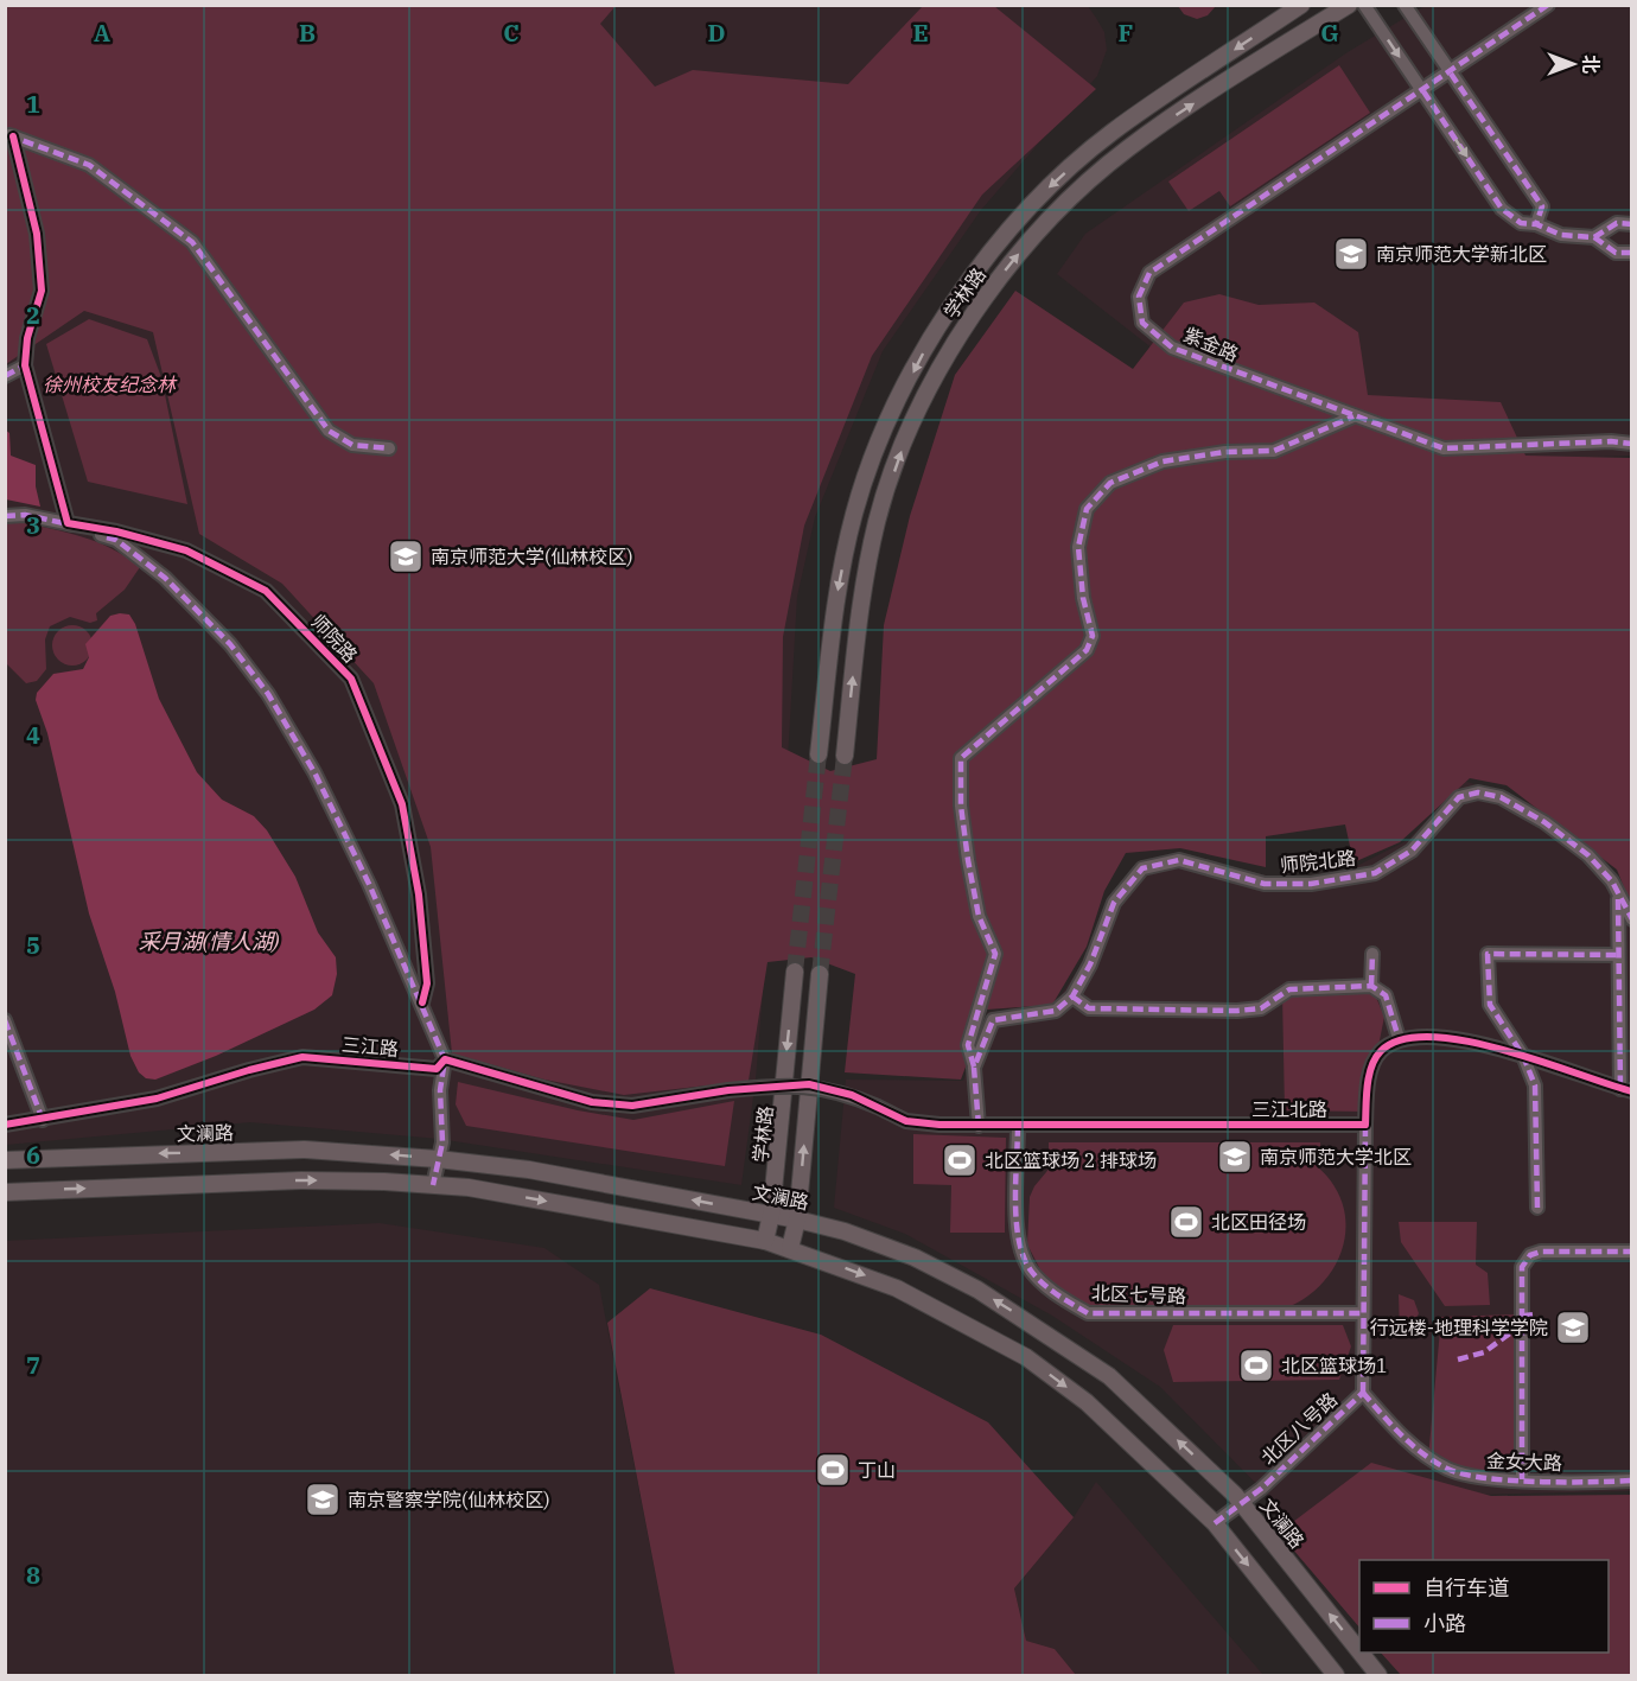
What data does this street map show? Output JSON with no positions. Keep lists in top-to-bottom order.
{
  "streets": {
    "main road": ["学林路", "文澜路"],
    "street": [
      "紫金路",
      "师院路",
      "师院北路",
      "三江路",
      "三江北路",
      "北区七号路",
      "北区八号路",
      "金女大路"
    ]
  },
  "crossings": [
    ["学林路", "三江路"],
    ["学林路", "文澜路"],
    ["师院路", "三江路"],
    ["师院路", "文澜路"],
    ["三江路", "三江北路"],
    ["三江北路", "北区七号路"],
    ["文澜路", "北区八号路"],
    ["北区八号路", "金女大路"]
  ],
  "water": ["采月湖(情人湖)"],
  "parks": ["徐州校友纪念林"],
  "places": {
    "school or university": [
      "南京师范大学新北区",
      "南京师范大学(仙林校区)",
      "南京师范大学北区",
      "行远楼-地理科学学院",
      "南京警察学院(仙林校区)"
    ],
    "sports": [
      "北区篮球场 2 排球场",
      "北区田径场",
      "北区篮球场1",
      "丁山"
    ]
  },
  "legend": ["自行车道", "小路"],
  "north": "right",
  "grid": {
    "columns": [
      "A",
      "B",
      "C",
      "D",
      "E",
      "F",
      "G"
    ],
    "rows": [
      "1",
      "2",
      "3",
      "4",
      "5",
      "6",
      "7",
      "8"
    ]
  }
}
